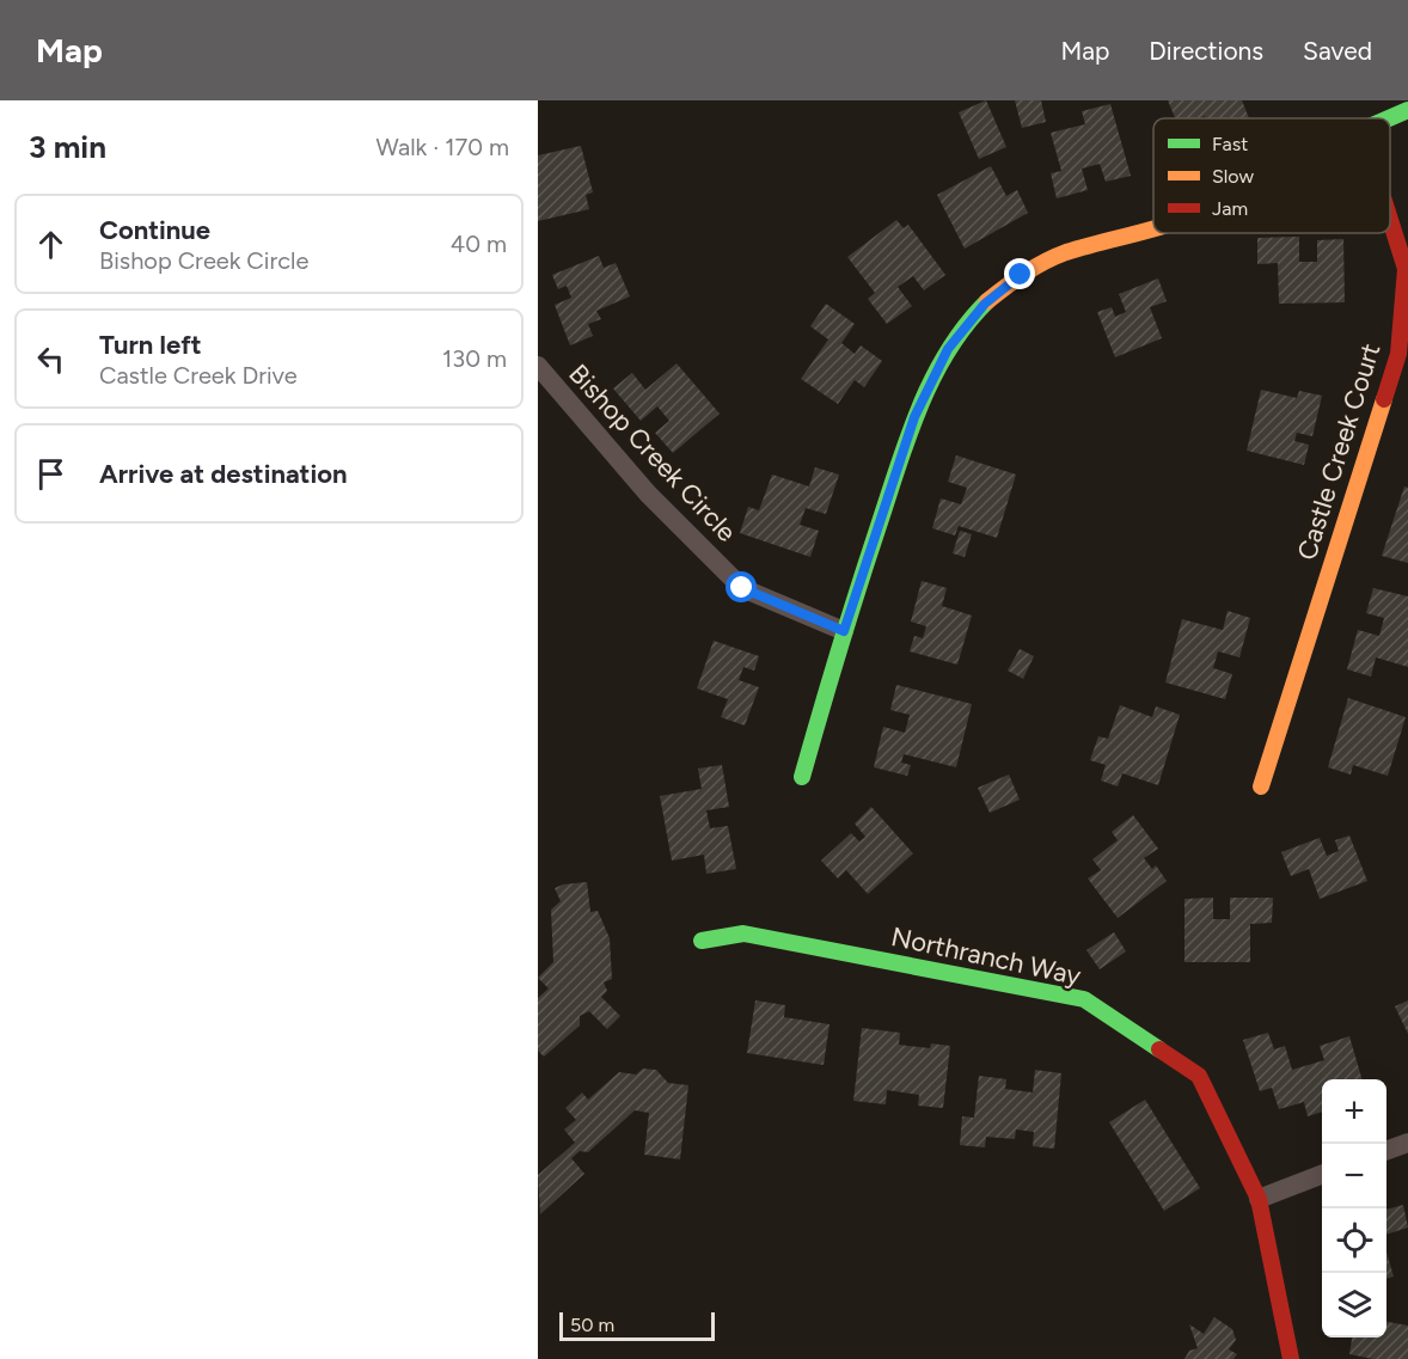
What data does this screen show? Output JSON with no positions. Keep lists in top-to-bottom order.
{
  "streets": {
    "street": ["Castle Creek Court", "Bishop Creek Circle", "Northranch Way"]
  },
  "legend": ["Fast", "Slow", "Jam"],
  "scale_bar": "50 m",
  "page": {
    "header": "Map",
    "nav": ["Map", "Directions", "Saved"],
    "heading": ["3 min", "Walk · 170 m"],
    "list": [
      ["Continue", "Bishop Creek Circle", "40 m"],
      ["Turn left", "Castle Creek Drive", "130 m"],
      "Arrive at destination"
    ],
    "map_buttons": ["+", "−"],
    "scale": "50 m"
  }
}
